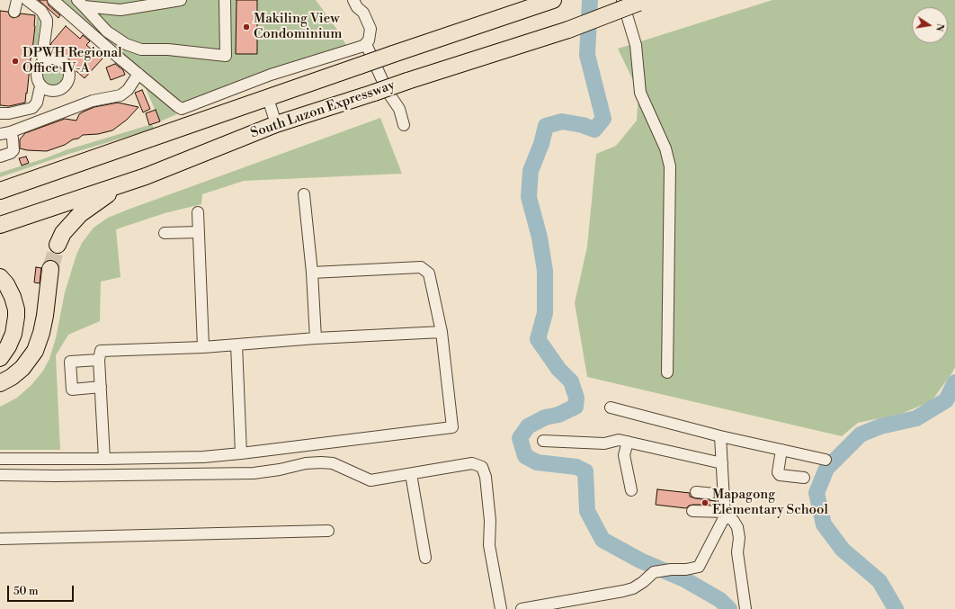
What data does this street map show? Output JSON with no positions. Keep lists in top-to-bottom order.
{
  "streets": {
    "highway": ["South Luzon Expressway"]
  },
  "places": ["Makiling View Condominium", "DPWH Regional Office IV-A", "Mapagong Elementary School"],
  "scale_bar": "50 m",
  "north": "right"
}
